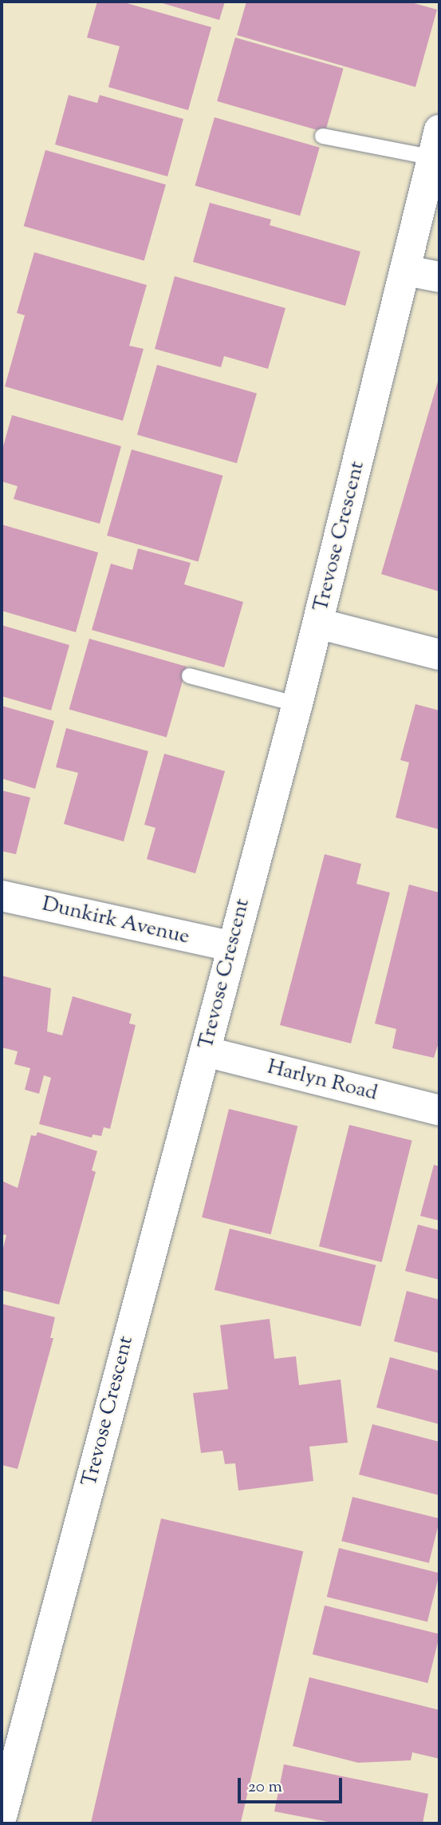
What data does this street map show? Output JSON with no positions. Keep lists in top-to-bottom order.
{
  "streets": {
    "street": ["Trevose Crescent", "Dunkirk Avenue", "Harlyn Road"]
  },
  "crossings": [
    ["Trevose Crescent", "Dunkirk Avenue"],
    ["Trevose Crescent", "Harlyn Road"]
  ],
  "scale_bar": "20 m"
}
